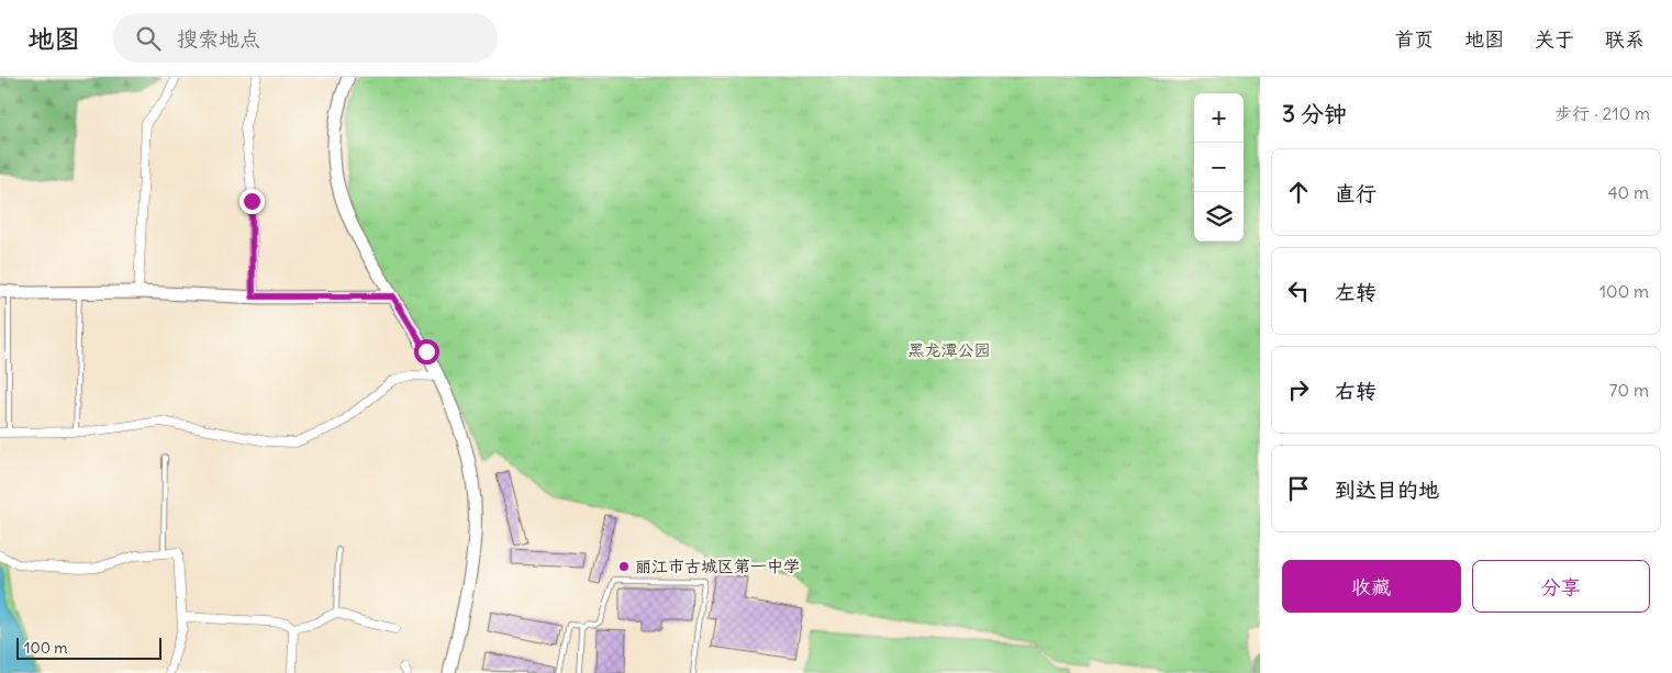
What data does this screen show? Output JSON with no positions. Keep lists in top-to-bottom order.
{
  "parks": ["黑龙潭公园"],
  "places": ["丽江市古城区第一中学"],
  "scale_bar": "100 m",
  "page": {
    "header": "地图",
    "search": "搜索地点",
    "nav": [
      "首页",
      "地图",
      "关于",
      "联系"
    ],
    "heading": ["3 分钟", "步行 · 210 m"],
    "map_buttons": ["+", "−"],
    "list": [
      ["直行", "40 m"],
      ["左转", "100 m"],
      ["右转", "70 m"],
      "到达目的地"
    ],
    "buttons": ["收藏", "分享"],
    "scale": "100 m"
  }
}
